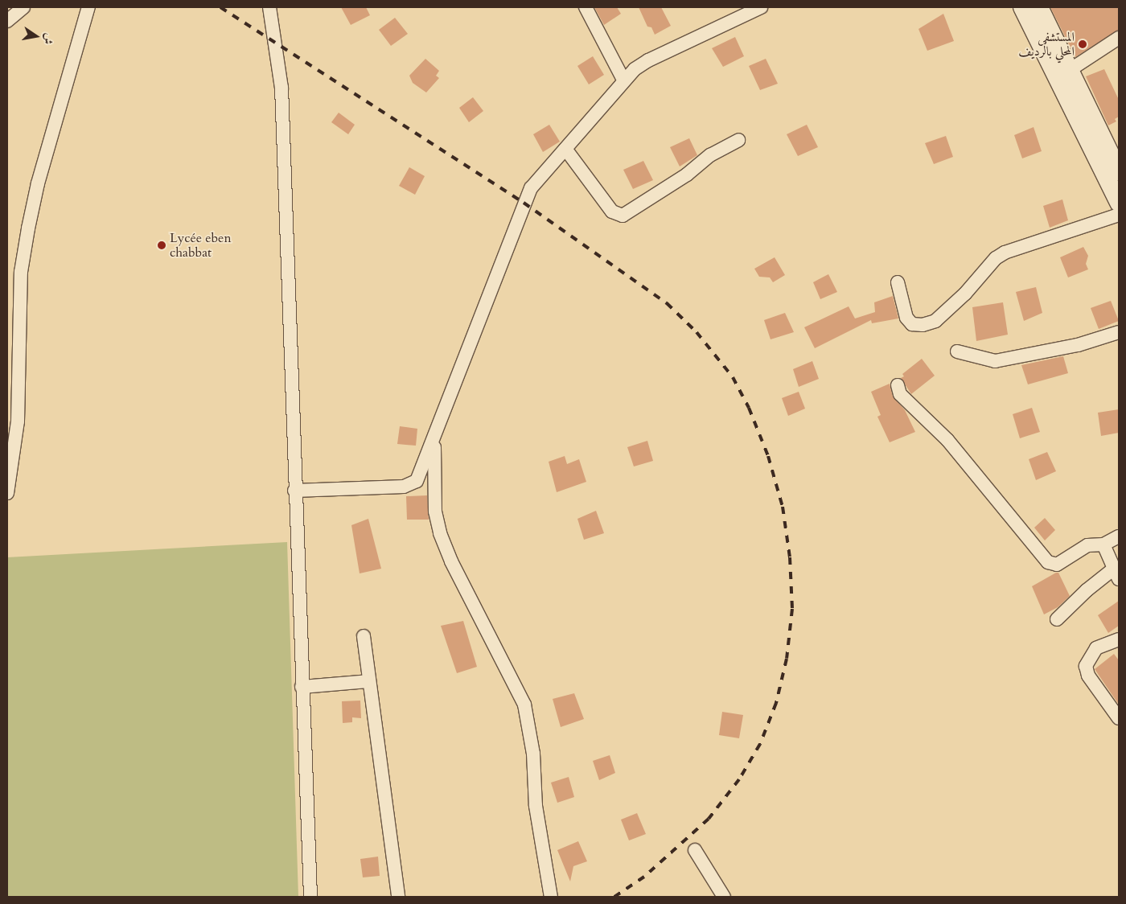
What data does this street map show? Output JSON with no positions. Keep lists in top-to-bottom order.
{
  "places": ["المستشفى المحلي بالرديف", "Lycée eben chabbat"],
  "north": "right"
}
